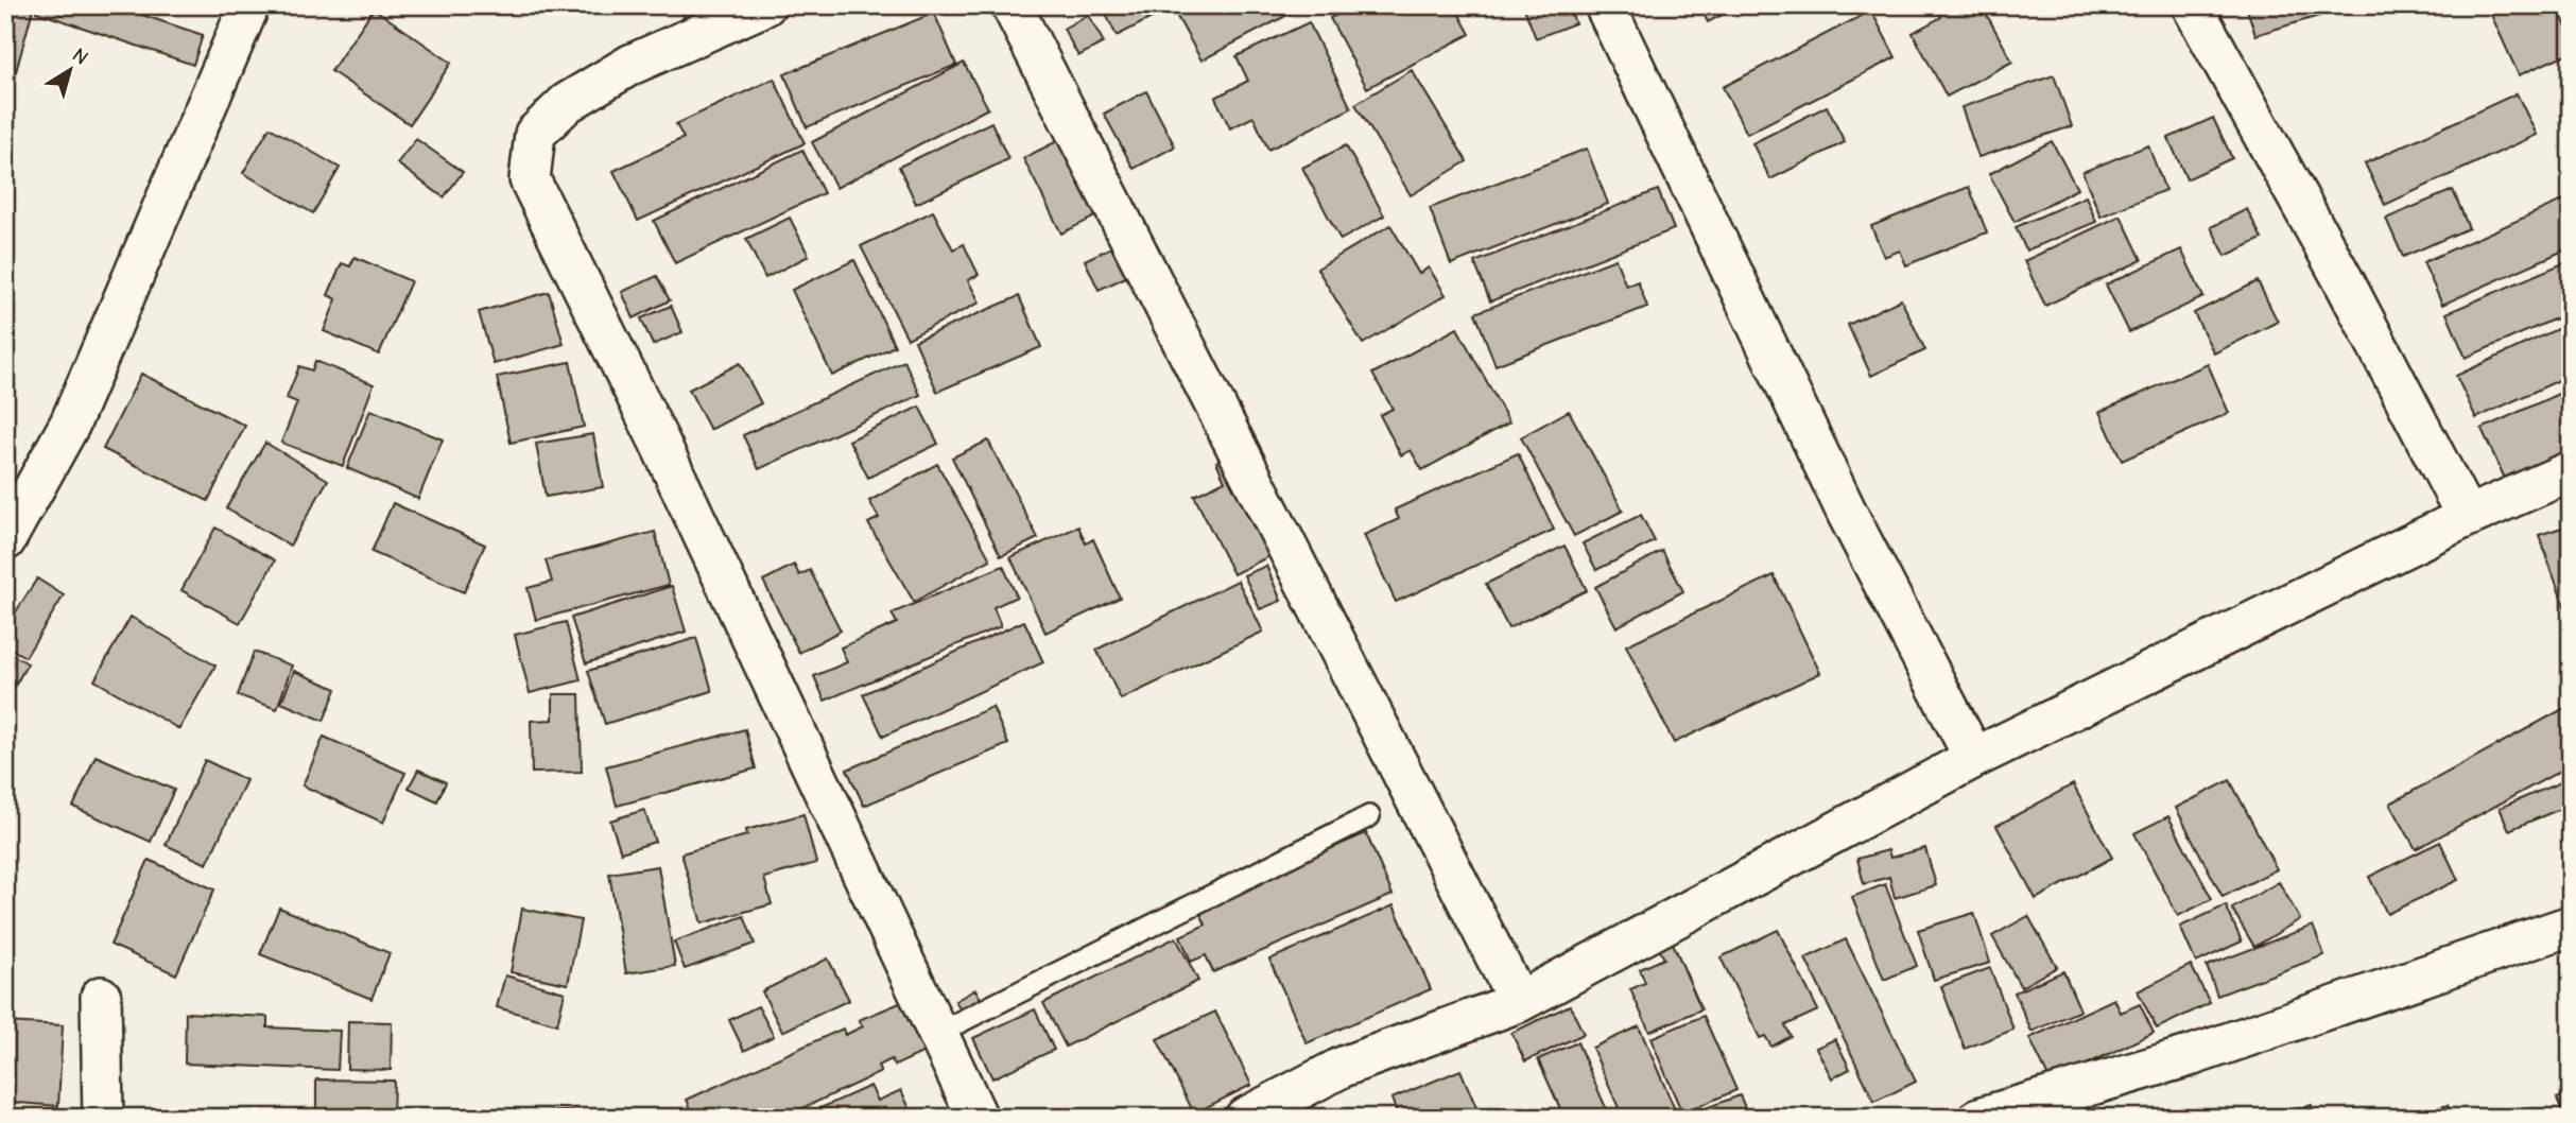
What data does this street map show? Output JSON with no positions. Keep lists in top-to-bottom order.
{
  "north": "top right"
}
